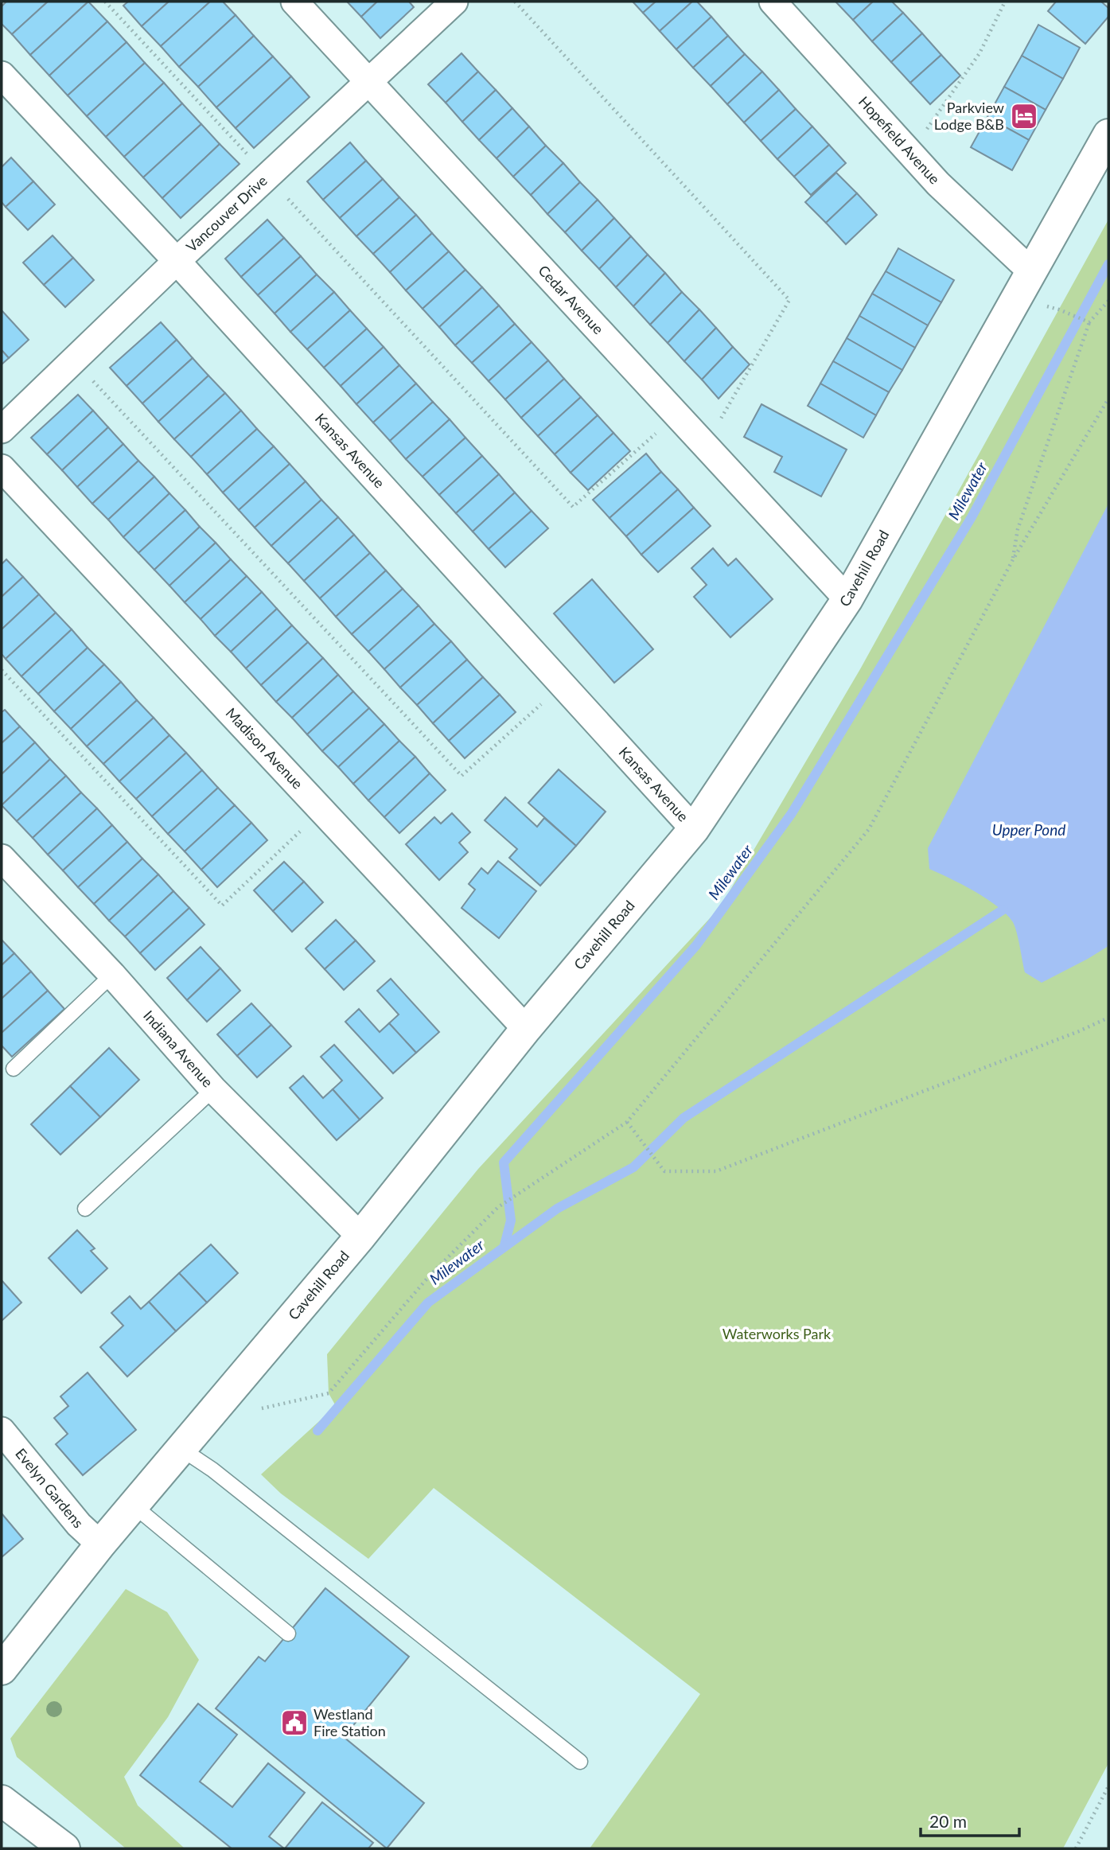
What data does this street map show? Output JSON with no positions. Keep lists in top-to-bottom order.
{
  "streets": {
    "main road": ["Cavehill Road"],
    "street": [
      "Hopefield Avenue",
      "Vancouver Drive",
      "Cedar Avenue",
      "Kansas Avenue",
      "Madison Avenue",
      "Indiana Avenue",
      "Evelyn Gardens"
    ]
  },
  "crossings": [
    ["Hopefield Avenue", "Cavehill Road"],
    ["Vancouver Drive", "Cedar Avenue"],
    ["Vancouver Drive", "Kansas Avenue"],
    ["Cedar Avenue", "Cavehill Road"],
    ["Kansas Avenue", "Cavehill Road"],
    ["Cavehill Road", "Madison Avenue"],
    ["Cavehill Road", "Indiana Avenue"],
    ["Cavehill Road", "Evelyn Gardens"]
  ],
  "water": ["Milewater", "Upper Pond"],
  "parks": ["Waterworks Park"],
  "places": {
    "hotel": ["Parkview Lodge B&B"],
    "public building": ["Westland Fire Station"]
  },
  "scale_bar": "20 m"
}
